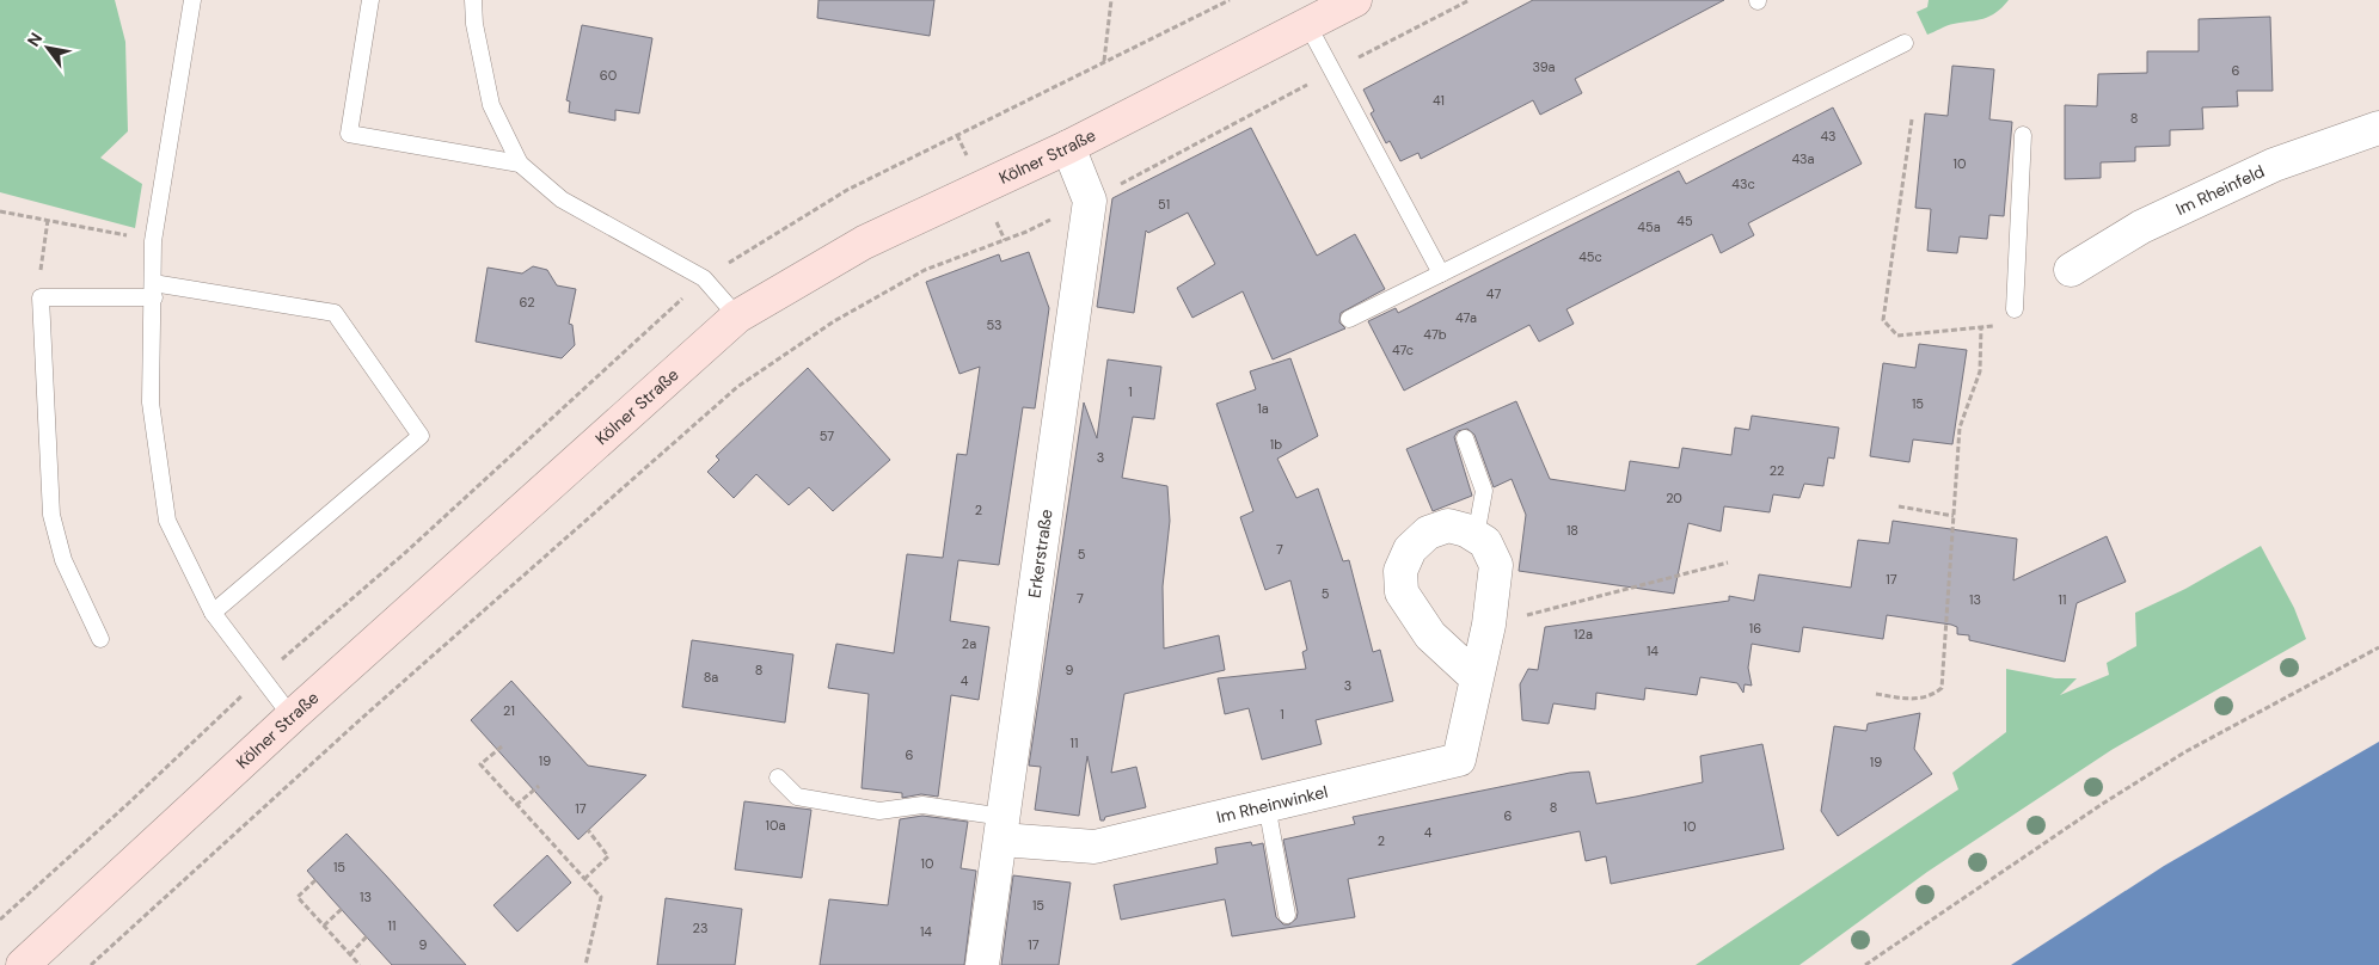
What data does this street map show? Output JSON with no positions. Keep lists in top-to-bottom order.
{
  "streets": {
    "main road": ["Kölner Straße"],
    "street": ["Im Rheinfeld", "Erkerstraße", "Im Rheinwinkel"]
  },
  "crossings": [
    ["Kölner Straße", "Erkerstraße"],
    ["Erkerstraße", "Im Rheinwinkel"]
  ],
  "house_numbers": [
    "39a",
    "6",
    "60",
    "41",
    "8",
    "43",
    "43a",
    "10",
    "43c",
    "51",
    "45",
    "45a",
    "45c",
    "47",
    "62",
    "47a",
    "53",
    "47b",
    "47c",
    "1",
    "15",
    "1a",
    "57",
    "1b",
    "3",
    "22",
    "20",
    "2",
    "18",
    "7",
    "5",
    "17",
    "5",
    "7",
    "13",
    "11",
    "16",
    "12a",
    "2a",
    "14",
    "8",
    "9",
    "8a",
    "4",
    "3",
    "21",
    "1",
    "11",
    "6",
    "19",
    "19",
    "8",
    "17",
    "6",
    "10a",
    "10",
    "4",
    "2",
    "10",
    "15",
    "13",
    "15",
    "11",
    "23",
    "14",
    "9",
    "17"
  ],
  "north": "top left"
}
